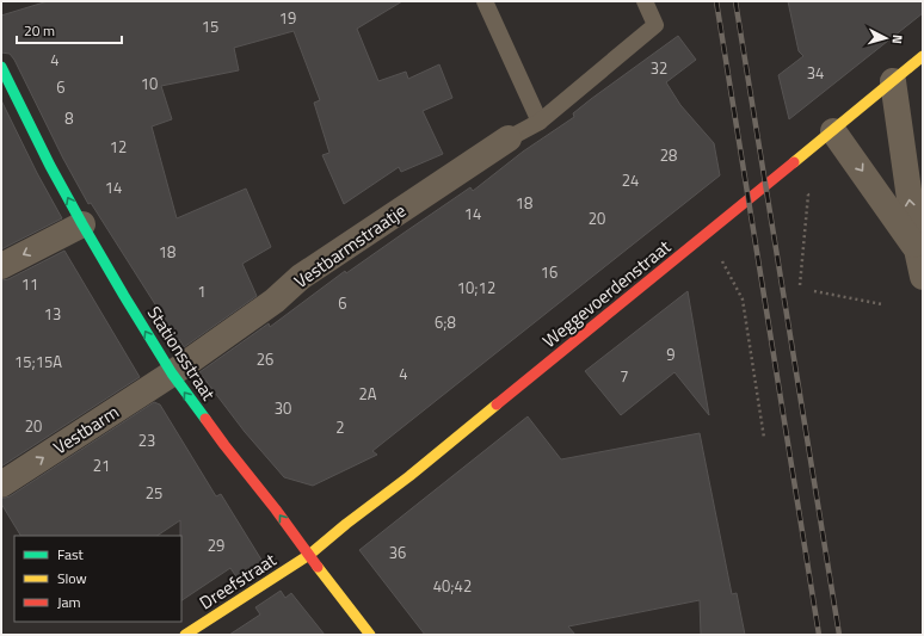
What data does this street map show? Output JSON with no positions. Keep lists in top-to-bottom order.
{
  "streets": {
    "street": [
      "Vestbarmstraatje",
      "Weggevoerdenstraat",
      "Stationsstraat",
      "Vestbarm",
      "Dreefstraat"
    ]
  },
  "crossings": [
    ["Vestbarmstraatje", "Stationsstraat"],
    ["Vestbarmstraatje", "Vestbarm"],
    ["Weggevoerdenstraat", "Stationsstraat"],
    ["Weggevoerdenstraat", "Dreefstraat"],
    ["Stationsstraat", "Vestbarm"],
    ["Stationsstraat", "Dreefstraat"]
  ],
  "one_way": ["Stationsstraat"],
  "house_numbers": [
    "19",
    "15",
    "4",
    "32",
    "34",
    "10",
    "6",
    "8",
    "12",
    "28",
    "24",
    "14",
    "18",
    "14",
    "20",
    "18",
    "16",
    "11",
    "10;12",
    "1",
    "6",
    "13",
    "6;8",
    "9",
    "26",
    "15;15A",
    "4",
    "7",
    "2A",
    "30",
    "20",
    "2",
    "23",
    "21",
    "25",
    "29",
    "36",
    "40;42"
  ],
  "legend": ["Fast", "Slow", "Jam"],
  "scale_bar": "20 m",
  "north": "right"
}
